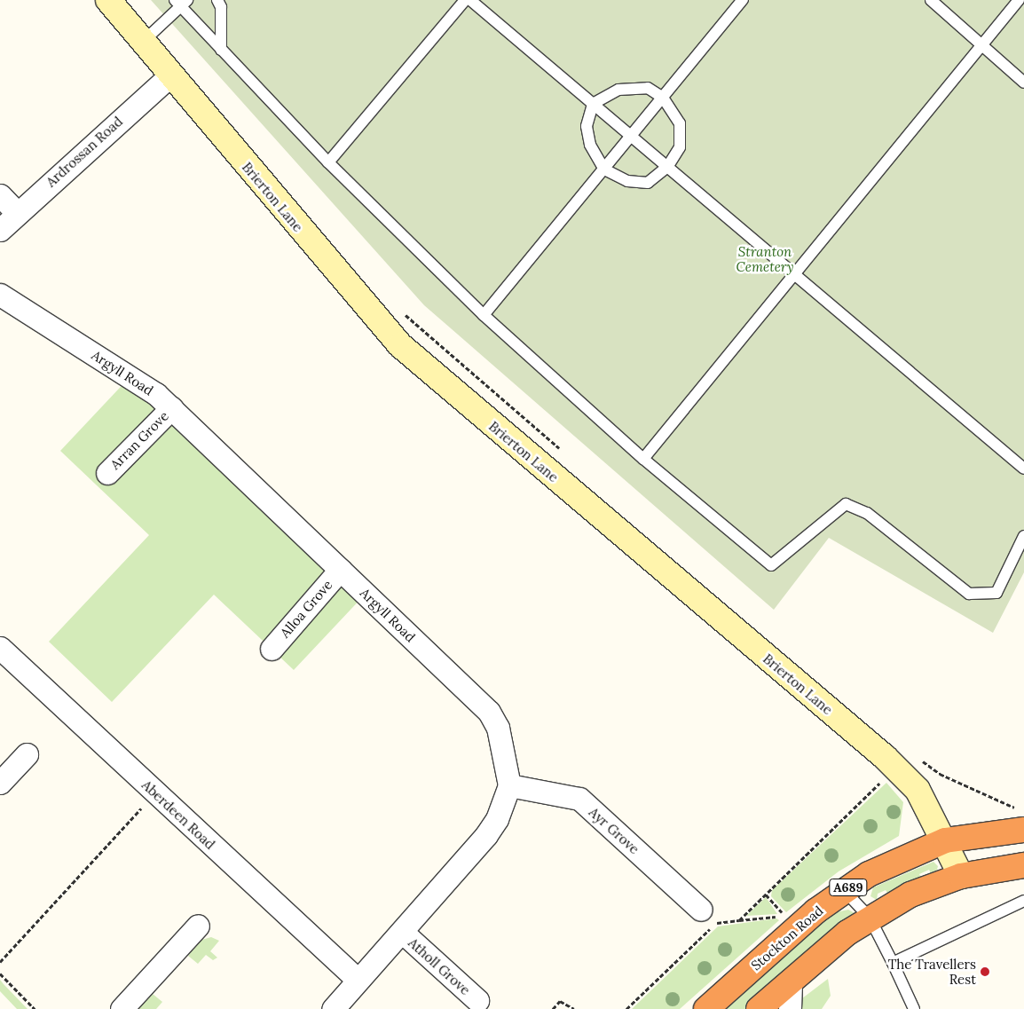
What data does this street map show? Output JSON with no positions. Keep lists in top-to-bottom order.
{
  "streets": {
    "highway": ["A689", "Stockton Road"],
    "street": [
      "Ardrossan Road",
      "Brierton Lane",
      "Argyll Road",
      "Arran Grove",
      "Alloa Grove",
      "Aberdeen Road",
      "Ayr Grove",
      "Atholl Grove"
    ]
  },
  "crossings": [
    ["Ardrossan Road", "Brierton Lane"],
    ["Brierton Lane", "A689"],
    ["Brierton Lane", "Stockton Road"],
    ["Argyll Road", "Arran Grove"],
    ["Argyll Road", "Alloa Grove"],
    ["Argyll Road", "Ayr Grove"]
  ],
  "parks": ["Stranton Cemetery"],
  "places": ["The Travellers Rest"]
}
